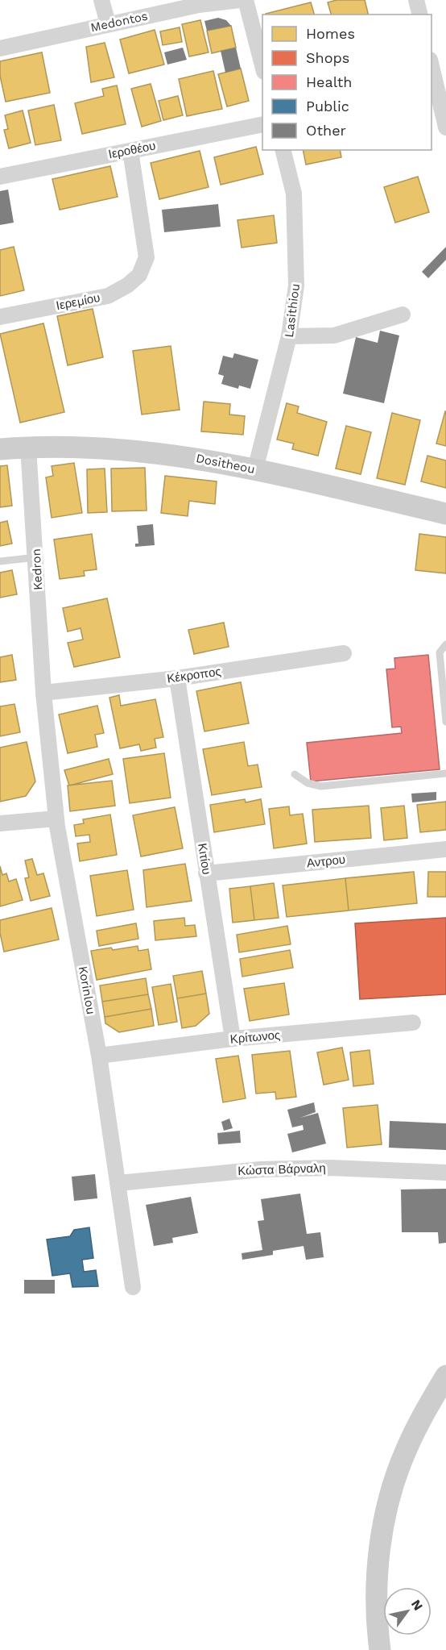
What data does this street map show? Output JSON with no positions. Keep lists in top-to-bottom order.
{
  "streets": {
    "street": [
      "Medontos",
      "Ιεροθέου",
      "Ιερεμίου",
      "Lasithiou",
      "Dositheou",
      "Kedron",
      "Κέκροπος",
      "Κιτίου",
      "Αντρου",
      "Korinlou",
      "Κρίτωνος",
      "Κώστα Βάρναλη"
    ]
  },
  "crossings": [
    ["Ιεροθέου", "Ιερεμίου"],
    ["Lasithiou", "Dositheou"],
    ["Dositheou", "Kedron"],
    ["Kedron", "Κέκροπος"],
    ["Kedron", "Korinlou"],
    ["Κέκροπος", "Κιτίου"],
    ["Κέκροπος", "Korinlou"],
    ["Κιτίου", "Αντρου"],
    ["Κιτίου", "Κρίτωνος"],
    ["Korinlou", "Κρίτωνος"],
    ["Korinlou", "Κώστα Βάρναλη"]
  ],
  "legend": [
    "Homes",
    "Shops",
    "Health",
    "Public",
    "Other"
  ],
  "north": "top right"
}
